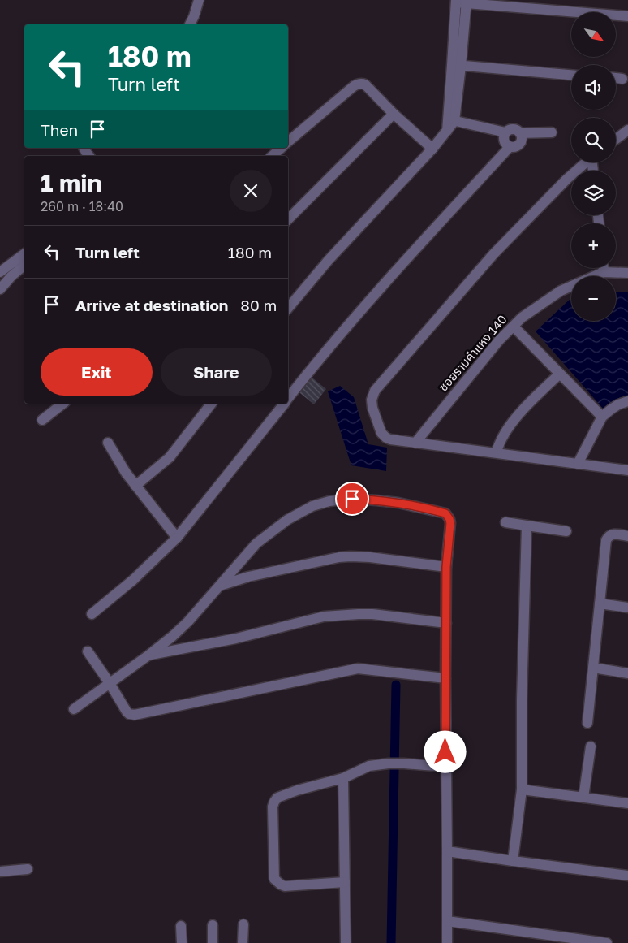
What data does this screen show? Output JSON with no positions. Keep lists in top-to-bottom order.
{
  "streets": {
    "street": ["ซอยรามคำแหง 140"]
  },
  "north": "bottom right",
  "page": {
    "map_buttons": ["+", "−"],
    "turn": ["180 m", "Turn left"],
    "then": "Then",
    "heading": ["1 min", "260 m · 18:40"],
    "list": [
      {
        "name": "Turn left",
        "value": "180 m"
      },
      {
        "name": "Arrive at destination",
        "value": "80 m"
      }
    ],
    "buttons": ["Exit", "Share"]
  }
}
